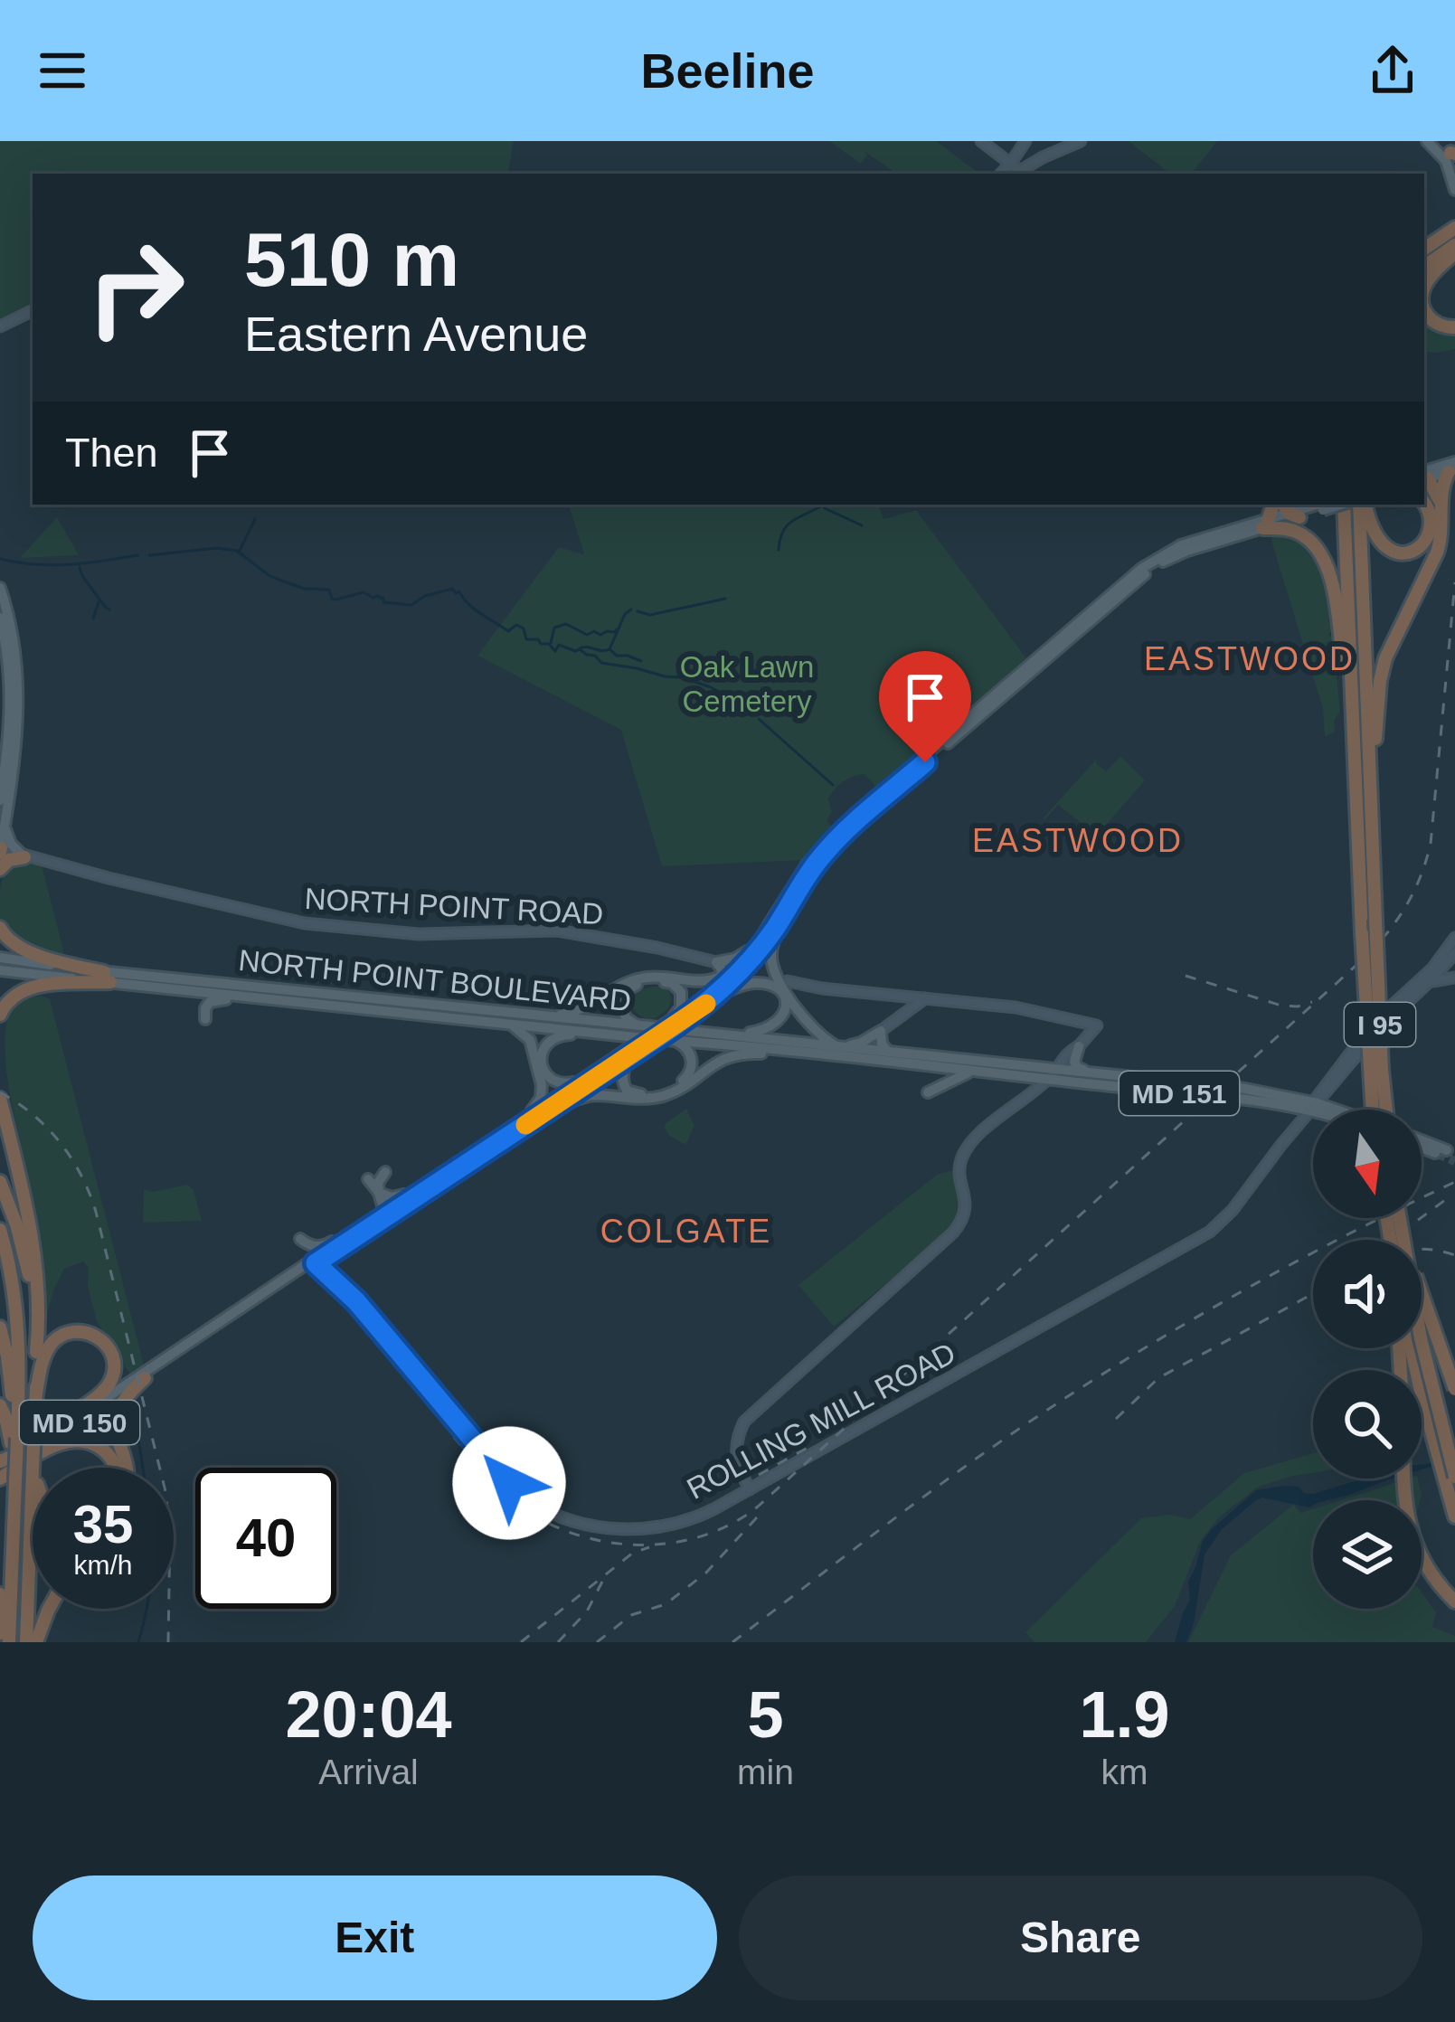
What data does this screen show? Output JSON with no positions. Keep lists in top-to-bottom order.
{
  "streets": {
    "highway": ["I 95"],
    "main road": ["NORTH POINT BOULEVARD", "MD 151", "MD 150"],
    "street": ["NORTH POINT ROAD", "ROLLING MILL ROAD"]
  },
  "crossings": [
    ["NORTH POINT BOULEVARD", "MD 151"],
    ["NORTH POINT BOULEVARD", "ROLLING MILL ROAD"],
    ["NORTH POINT BOULEVARD", "MD 150"],
    ["MD 151", "ROLLING MILL ROAD"],
    ["ROLLING MILL ROAD", "MD 150"]
  ],
  "districts": ["EASTWOOD", "EASTWOOD", "COLGATE"],
  "parks": ["Oak Lawn Cemetery"],
  "north": "bottom",
  "page": {
    "header": "Beeline",
    "turn": ["510 m", "Eastern Avenue"],
    "then": "Then",
    "speed": "35 km/h",
    "limit": "40",
    "eta": [
      "20:04",
      "Arrival",
      "5",
      "min",
      "1.9",
      "km"
    ],
    "buttons": ["Exit", "Share"]
  }
}
